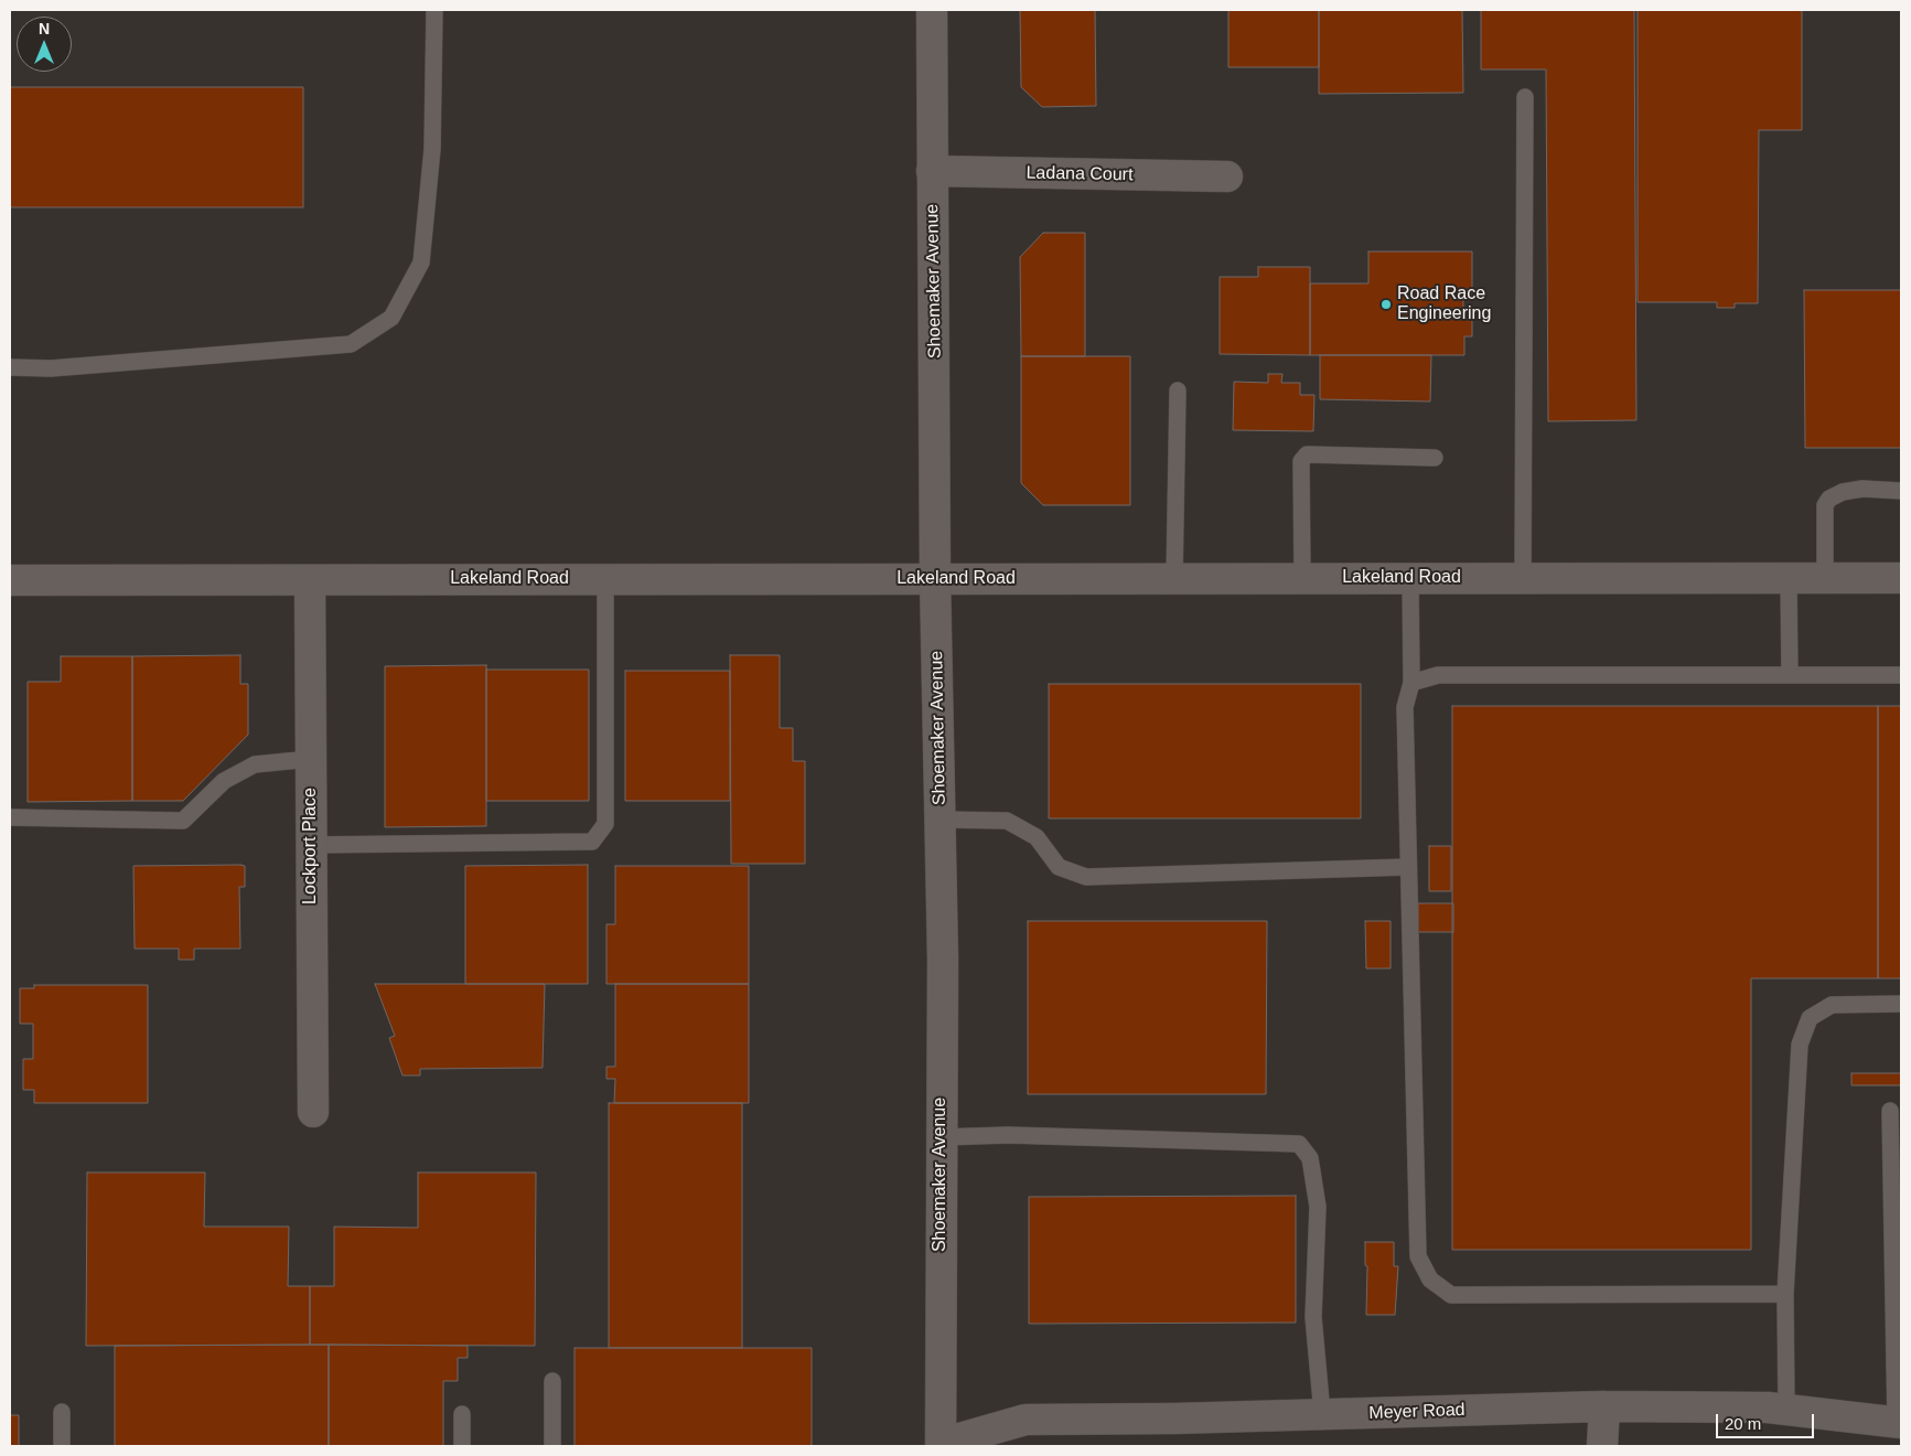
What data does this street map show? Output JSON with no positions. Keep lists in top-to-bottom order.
{
  "streets": {
    "street": [
      "Ladana Court",
      "Shoemaker Avenue",
      "Lakeland Road",
      "Lockport Place",
      "Meyer Road"
    ]
  },
  "crossings": [
    ["Ladana Court", "Shoemaker Avenue"],
    ["Shoemaker Avenue", "Lakeland Road"],
    ["Shoemaker Avenue", "Meyer Road"],
    ["Lakeland Road", "Lockport Place"]
  ],
  "places": ["Road Race Engineering"],
  "scale_bar": "20 m",
  "north": "top"
}
